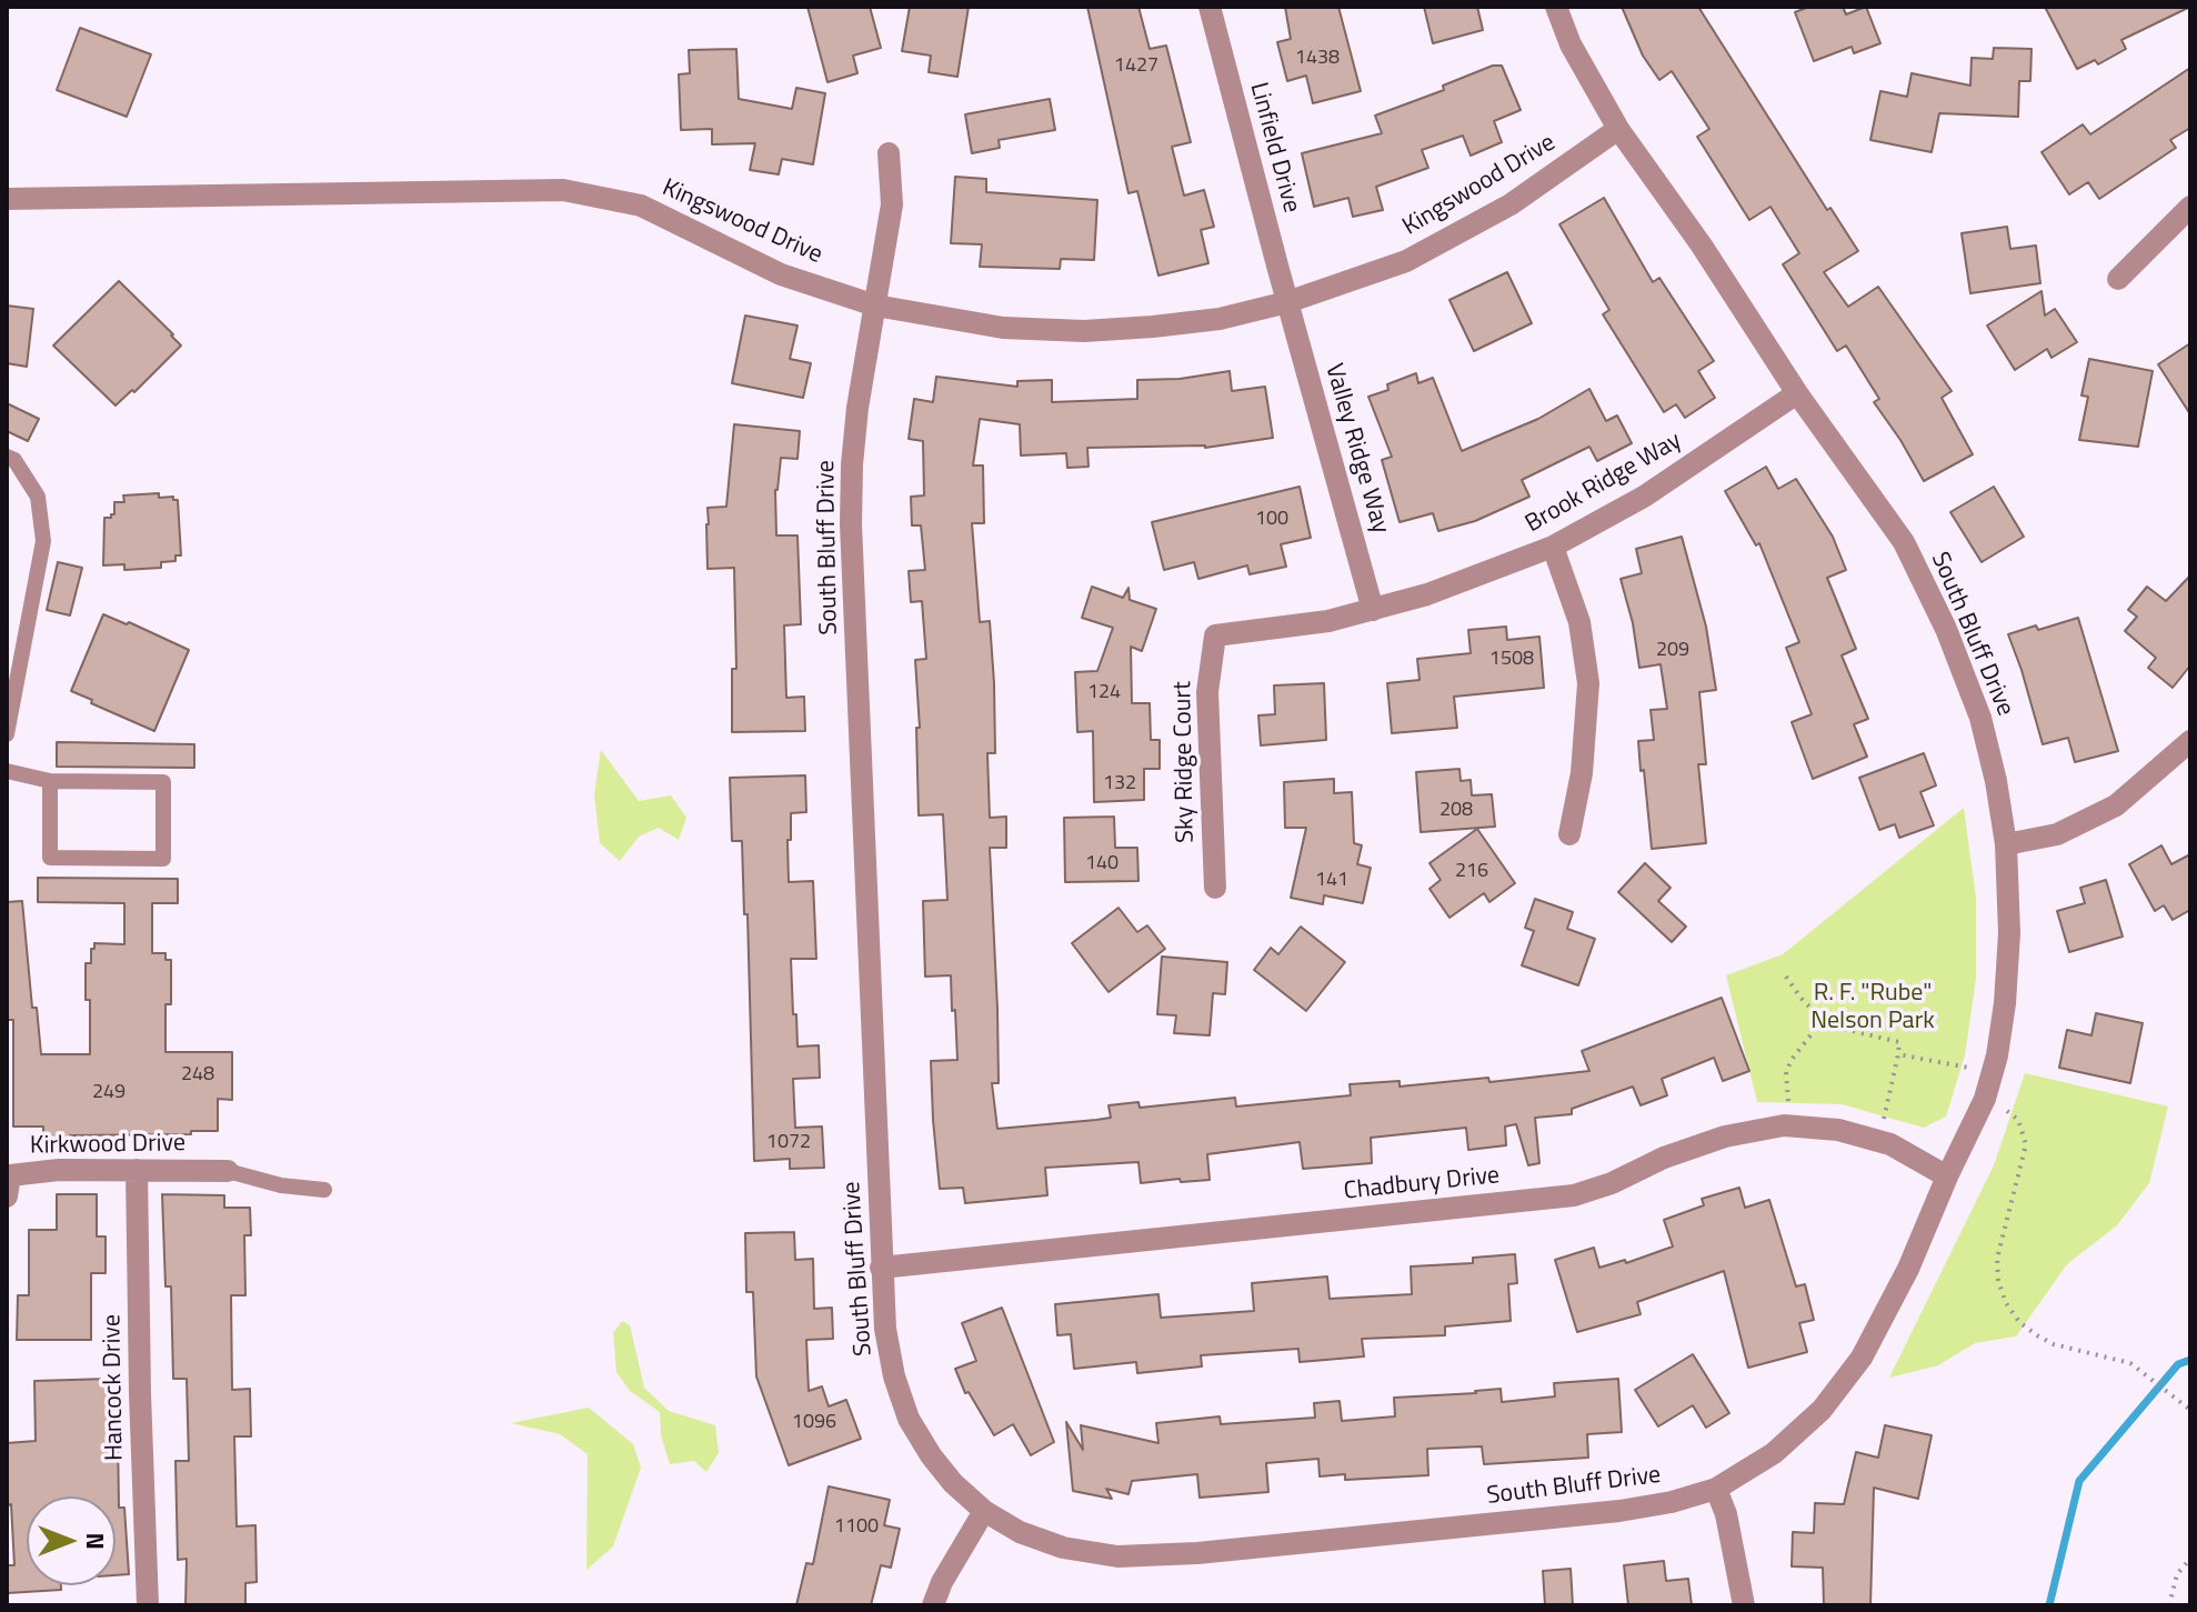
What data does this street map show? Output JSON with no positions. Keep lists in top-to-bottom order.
{
  "streets": {
    "street": [
      "Linfield Drive",
      "Kingswood Drive",
      "Valley Ridge Way",
      "Brook Ridge Way",
      "South Bluff Drive",
      "Sky Ridge Court",
      "Kirkwood Drive",
      "Chadbury Drive",
      "Hancock Drive"
    ]
  },
  "crossings": [
    ["Linfield Drive", "Kingswood Drive"],
    ["Linfield Drive", "Valley Ridge Way"],
    ["Kingswood Drive", "Valley Ridge Way"],
    ["Kingswood Drive", "South Bluff Drive"],
    ["Valley Ridge Way", "Brook Ridge Way"],
    ["Valley Ridge Way", "Sky Ridge Court"],
    ["Brook Ridge Way", "South Bluff Drive"],
    ["Brook Ridge Way", "Sky Ridge Court"],
    ["South Bluff Drive", "Chadbury Drive"],
    ["Kirkwood Drive", "Hancock Drive"]
  ],
  "parks": ["R. F. \"Rube\" Nelson Park"],
  "house_numbers": [
    "1438",
    "1427",
    "100",
    "209",
    "1508",
    "124",
    "132",
    "208",
    "140",
    "216",
    "141",
    "248",
    "249",
    "1072",
    "1096",
    "1100"
  ],
  "north": "right"
}
